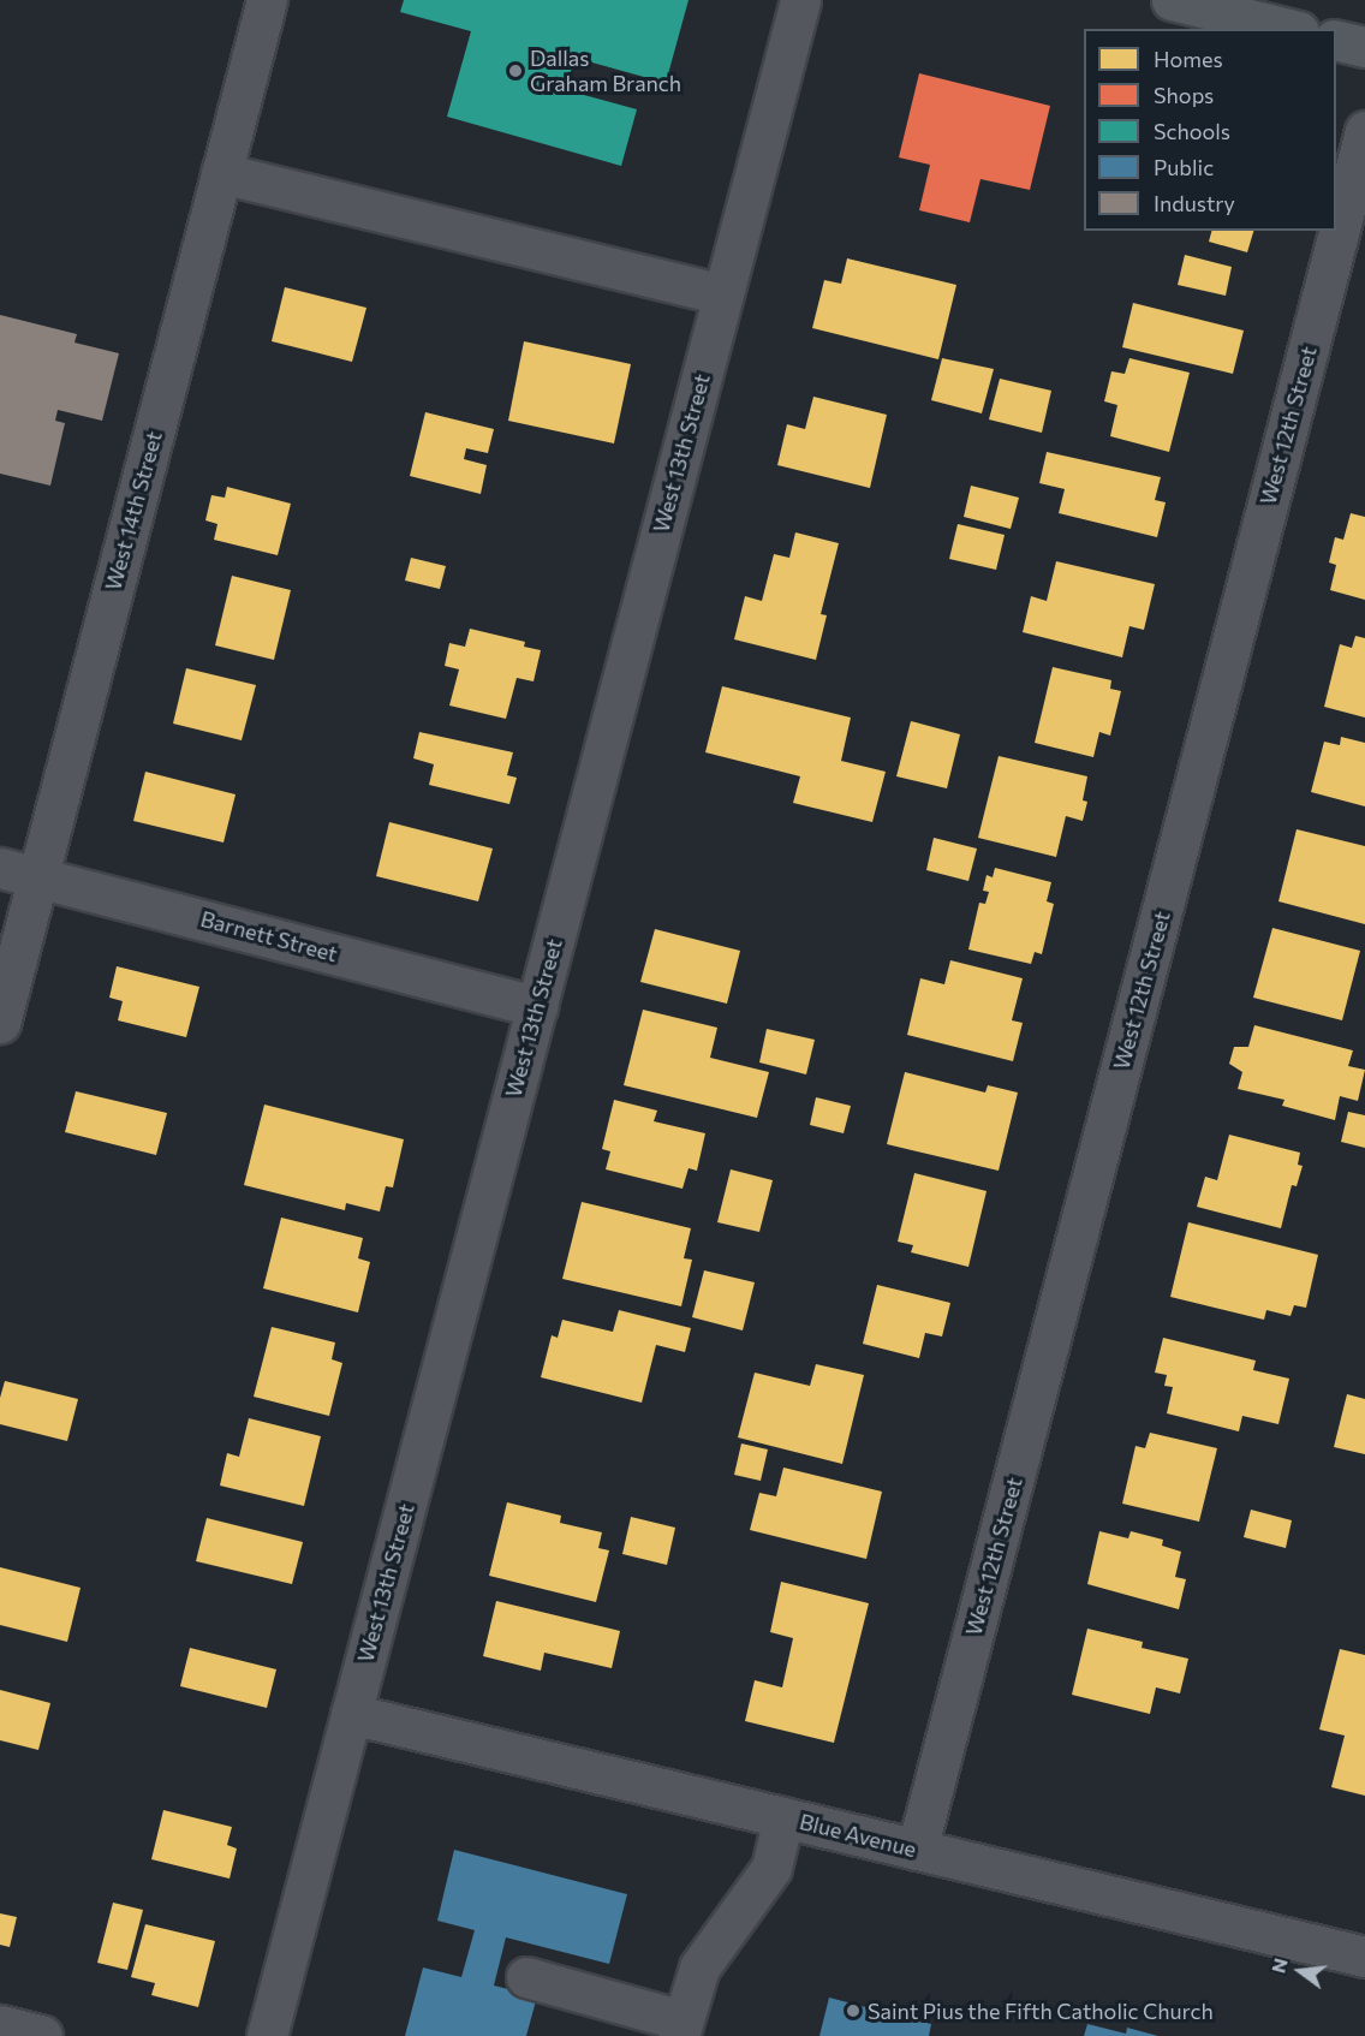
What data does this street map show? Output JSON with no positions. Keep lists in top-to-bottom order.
{
  "streets": {
    "street": [
      "West 12th Street",
      "West 13th Street",
      "West 14th Street",
      "Barnett Street",
      "Blue Avenue"
    ]
  },
  "crossings": [
    ["West 12th Street", "Blue Avenue"],
    ["West 13th Street", "Barnett Street"],
    ["West 13th Street", "Blue Avenue"],
    ["West 14th Street", "Barnett Street"]
  ],
  "places": ["Dallas Graham Branch", "Saint Pius the Fifth Catholic Church"],
  "legend": [
    "Homes",
    "Shops",
    "Schools",
    "Public",
    "Industry"
  ],
  "north": "left"
}
